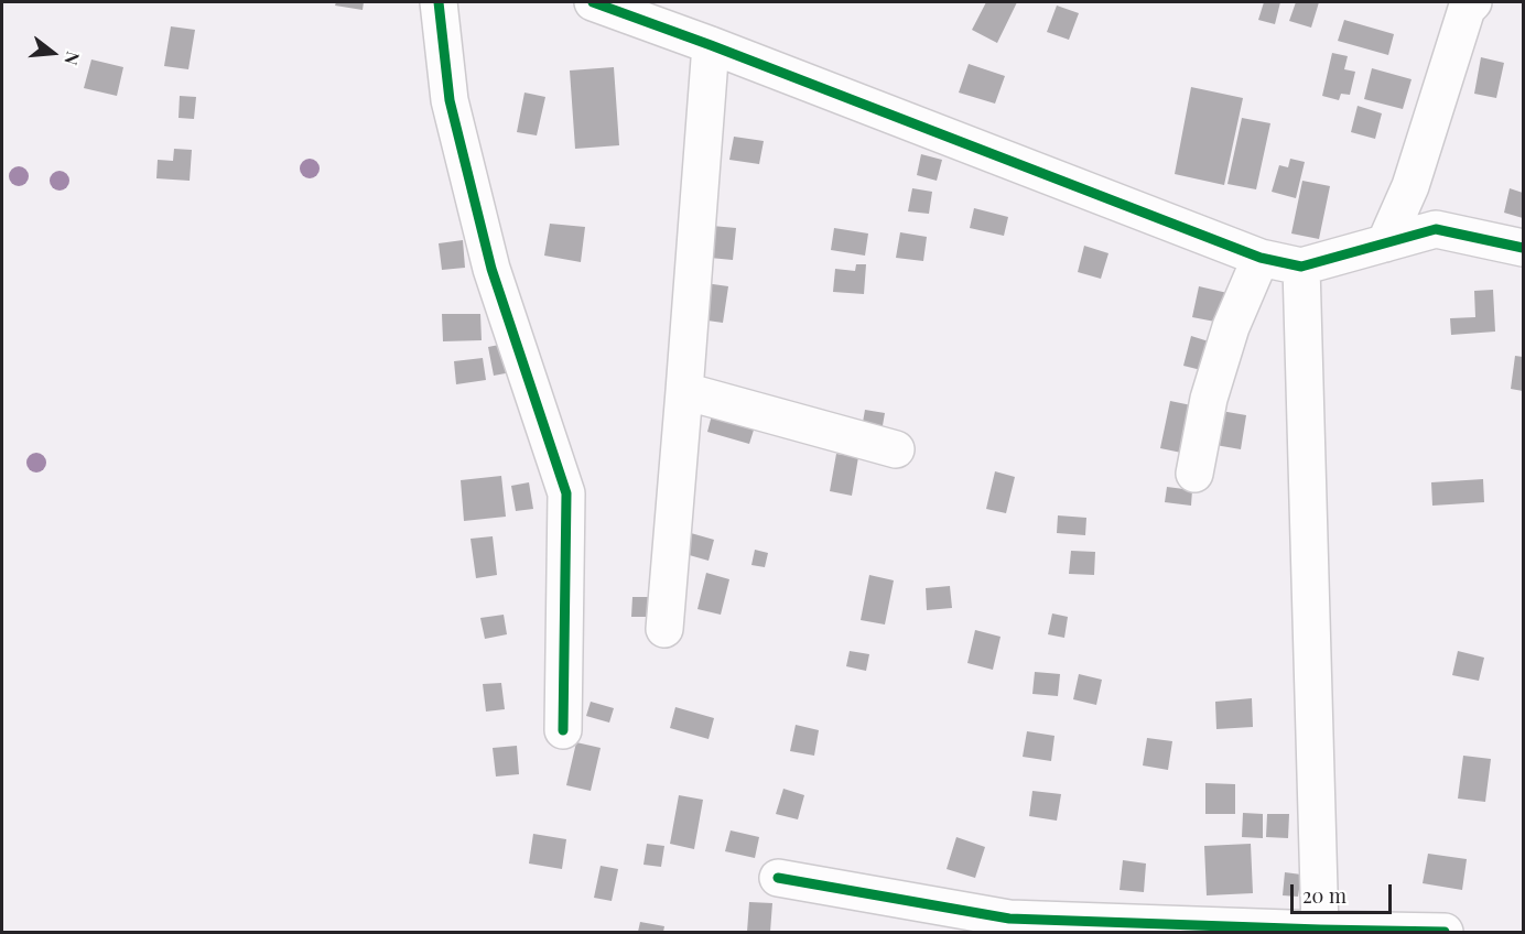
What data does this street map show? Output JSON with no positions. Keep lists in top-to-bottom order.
{
  "scale_bar": "20 m",
  "north": "right"
}
